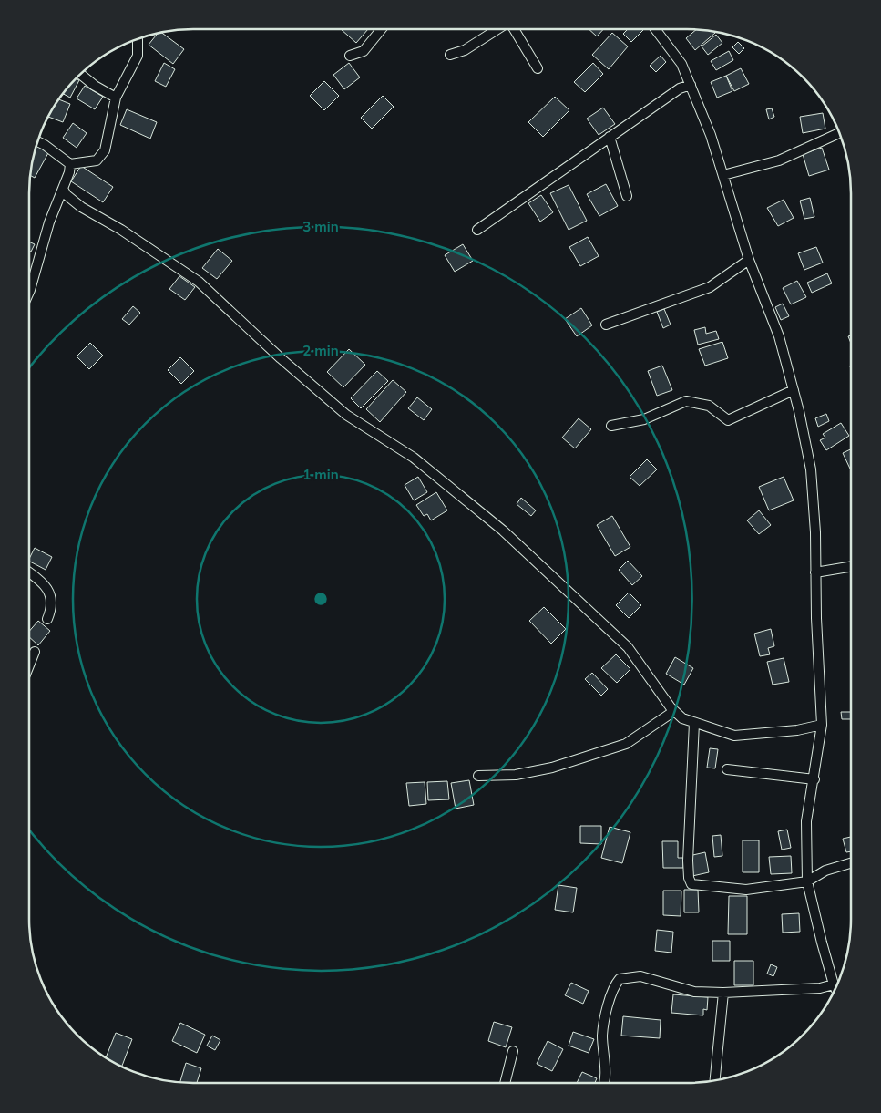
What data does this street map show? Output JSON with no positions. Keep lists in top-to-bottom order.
{
  "rings": ["3 min", "2 min", "1 min"]
}
